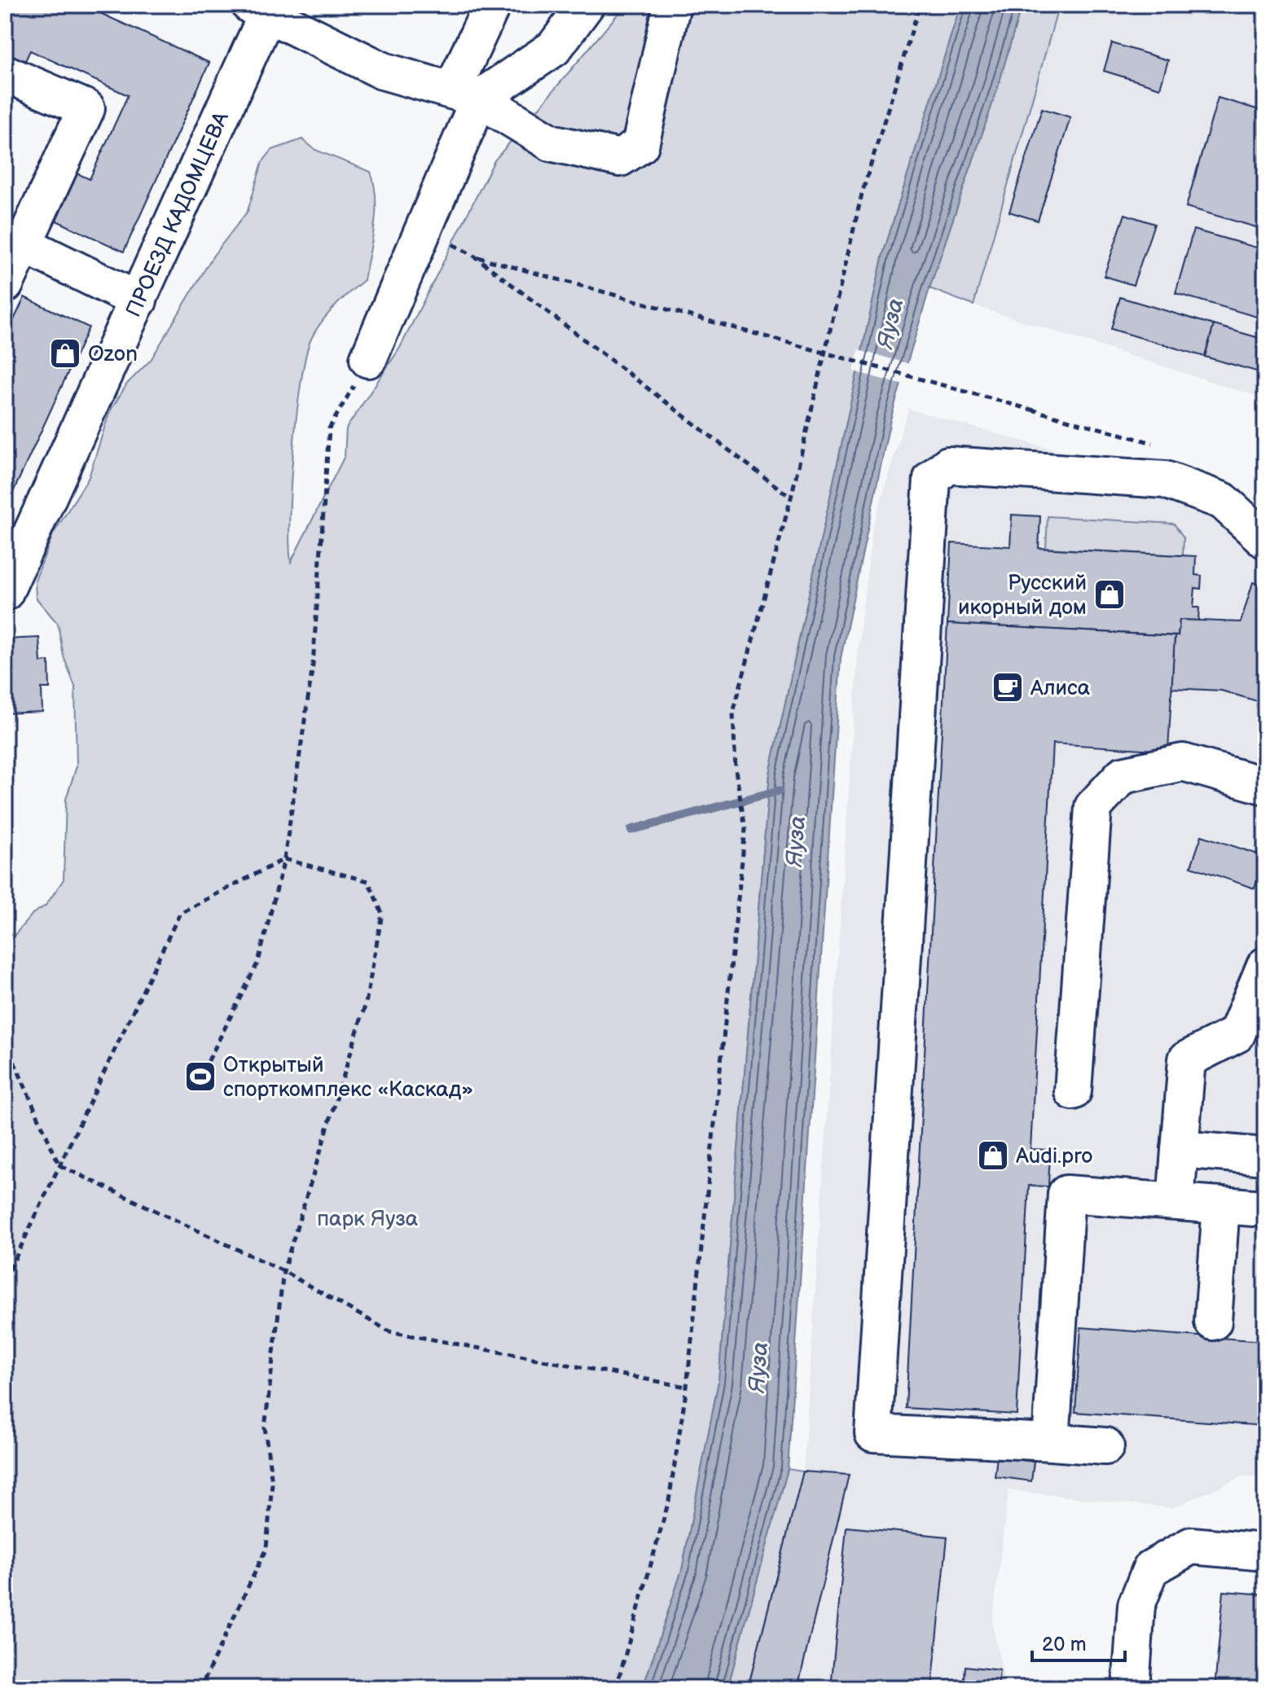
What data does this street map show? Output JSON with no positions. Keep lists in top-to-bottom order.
{
  "streets": {
    "street": ["ПРОЕЗД КАДОМЦЕВА"]
  },
  "water": ["Яуза"],
  "parks": ["парк Яуза"],
  "places": {
    "shop": ["Ozon", "Русский икорный дом", "Audi.pro"],
    "cafe": ["Алиса"],
    "sports": ["Открытый спорткомплекс «Каскад»"]
  },
  "scale_bar": "20 m"
}
